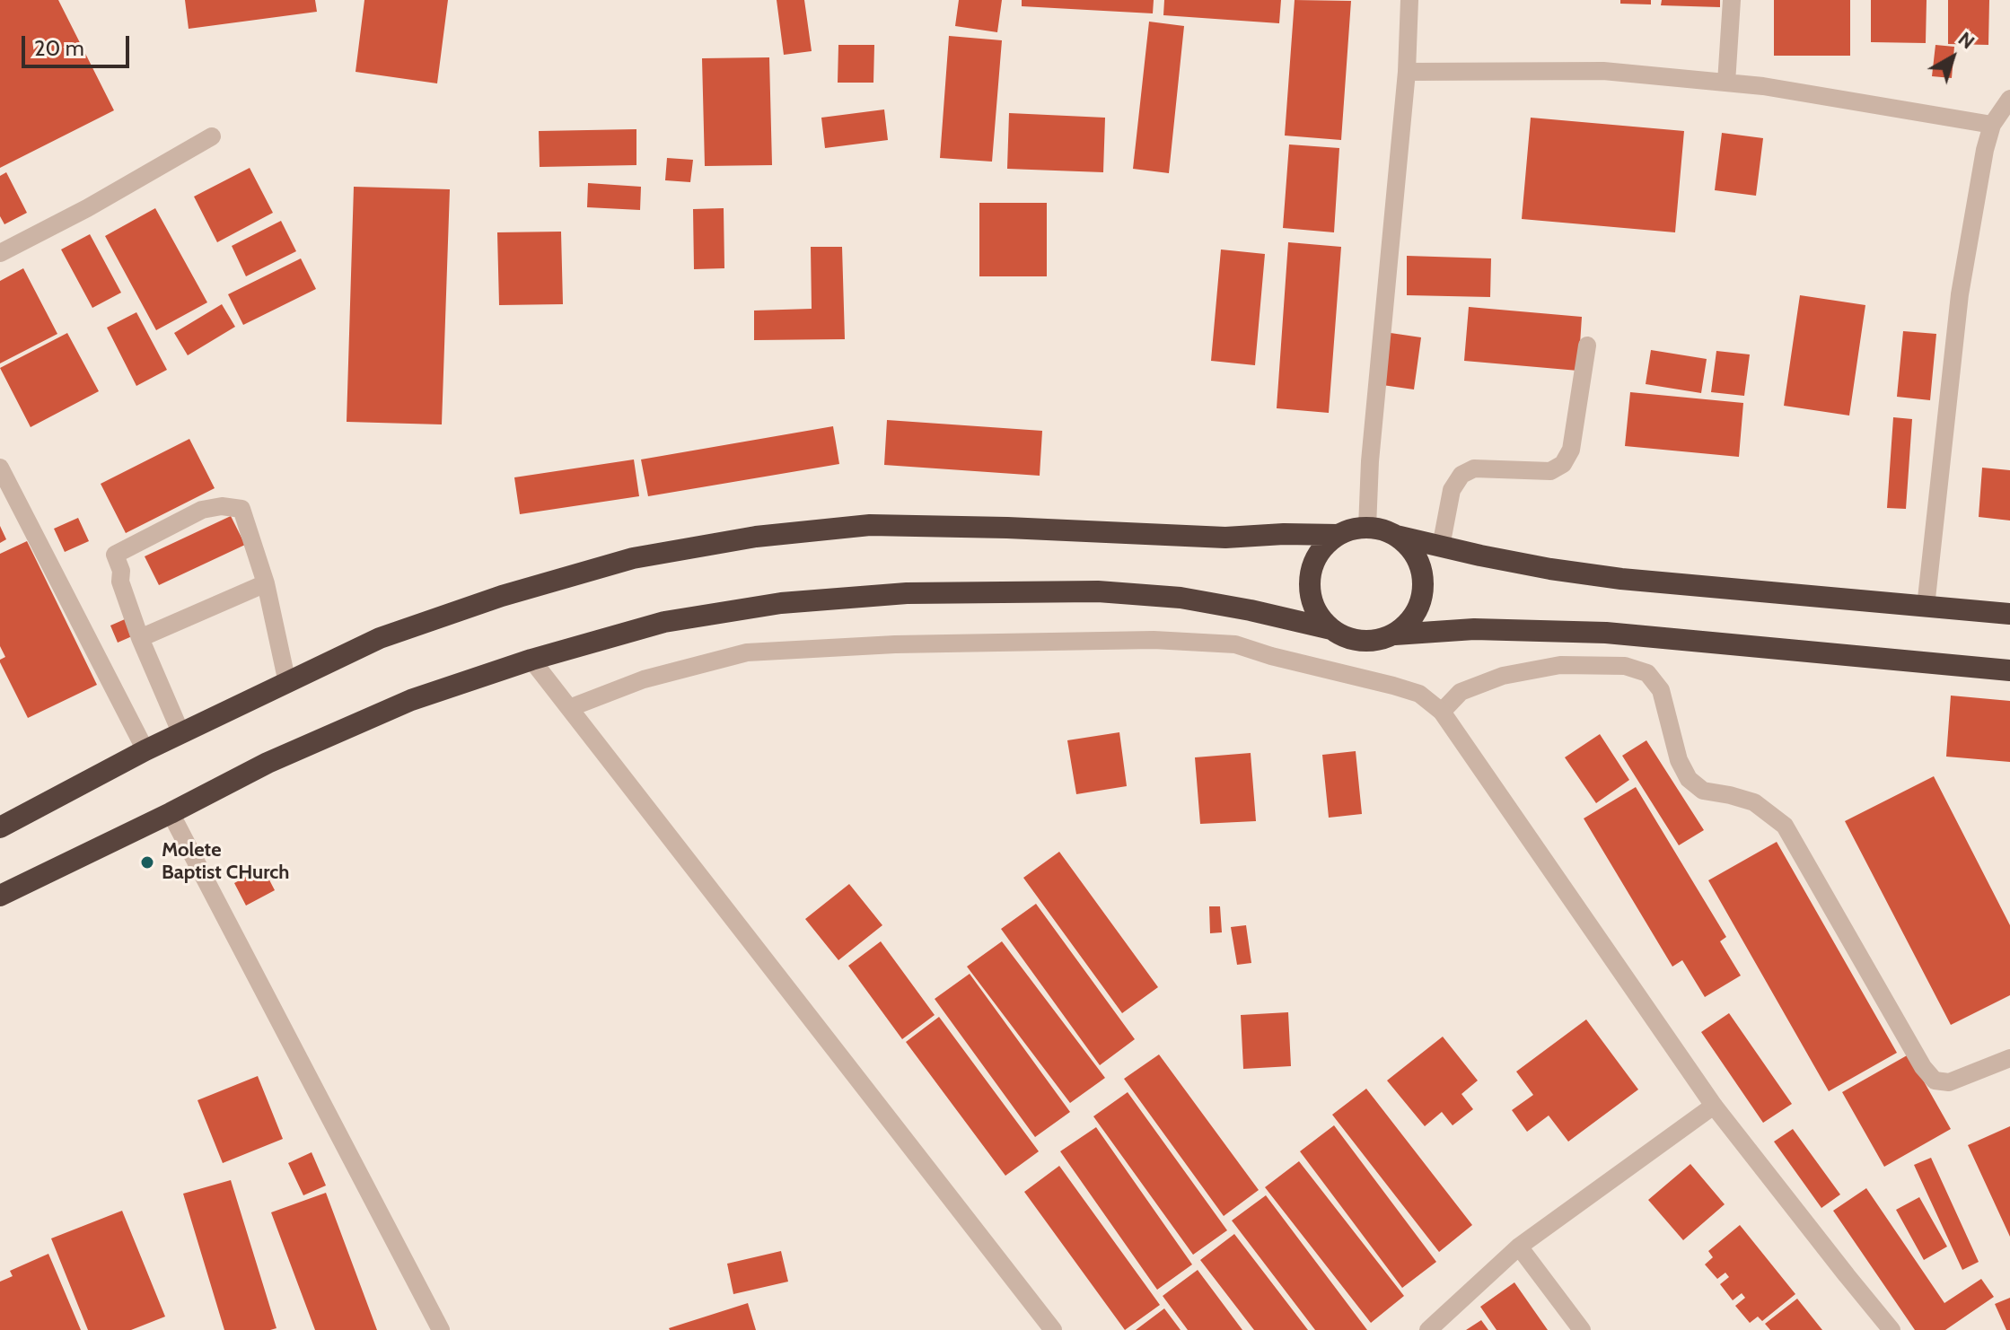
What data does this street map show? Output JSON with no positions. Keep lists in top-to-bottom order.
{
  "places": ["Molete Baptist CHurch"],
  "scale_bar": "20 m",
  "north": "top right"
}
